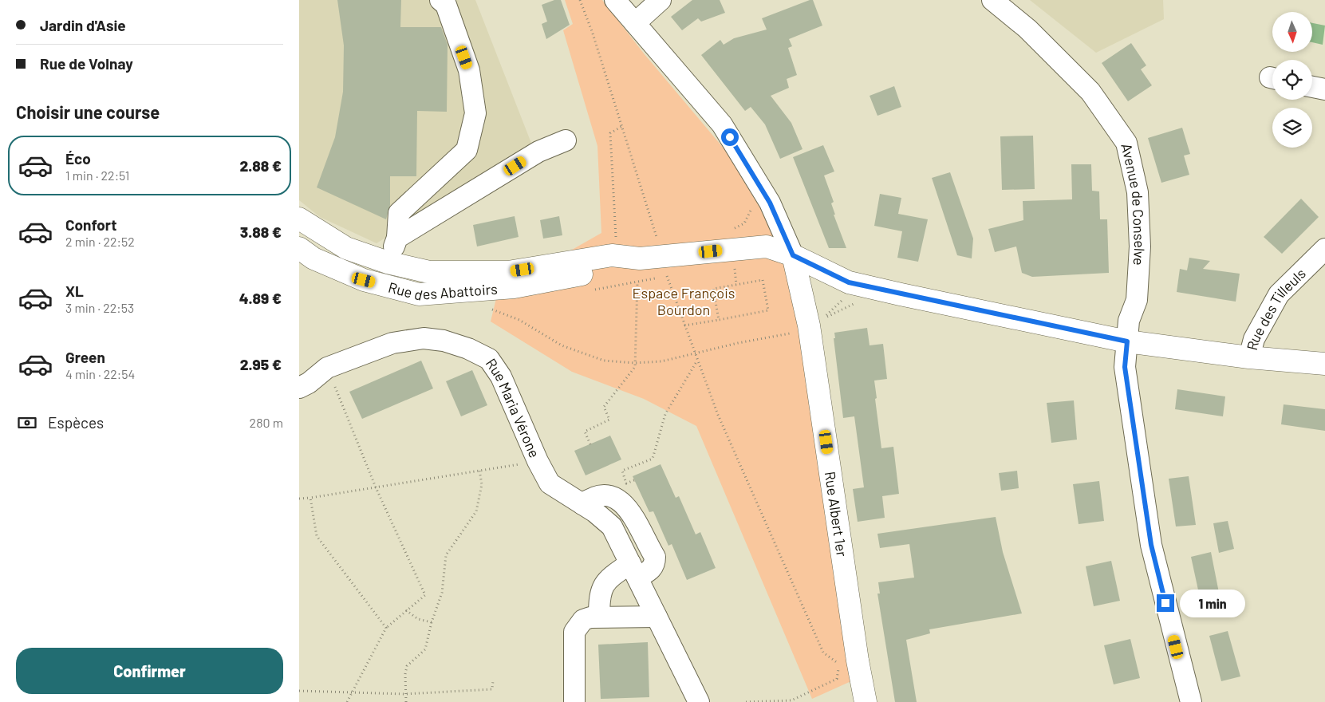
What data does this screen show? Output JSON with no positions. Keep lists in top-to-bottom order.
{
  "streets": {
    "main road": ["Rue des Abattoirs", "Rue Albert 1er"],
    "street": ["Avenue de Conselve", "Rue des Tilleuls", "Rue Maria Vérone"]
  },
  "parks": ["Espace François Bourdon"],
  "north": "bottom",
  "page": {
    "banner": ["Jardin d'Asie", "Rue de Volnay"],
    "heading": "Choisir une course",
    "list": [
      {
        "name": "Éco",
        "note": "1 min · 22:51",
        "value": "2.88 €"
      },
      {
        "name": "Confort",
        "note": "2 min · 22:52",
        "value": "3.88 €"
      },
      {
        "name": "XL",
        "note": "3 min · 22:53",
        "value": "4.89 €"
      },
      {
        "name": "Green",
        "note": "4 min · 22:54",
        "value": "2.95 €"
      }
    ],
    "pay": ["Espèces", "280 m"],
    "bubble": "1 min",
    "buttons": "Confirmer"
  }
}
